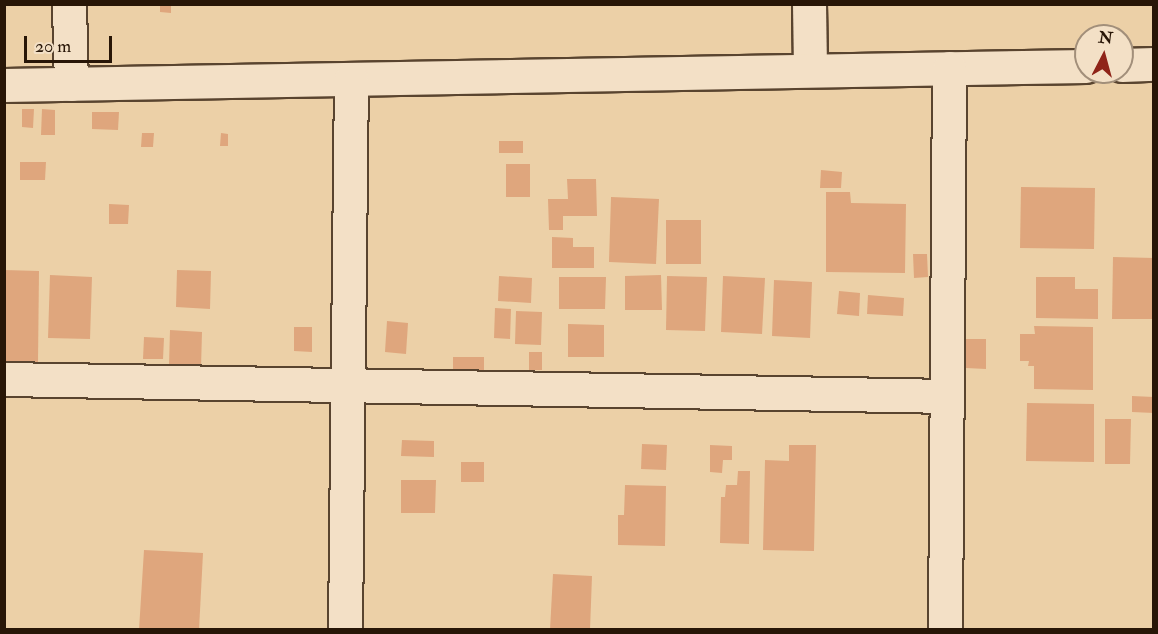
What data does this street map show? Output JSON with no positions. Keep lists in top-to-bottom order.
{
  "scale_bar": "20 m",
  "north": "top"
}
